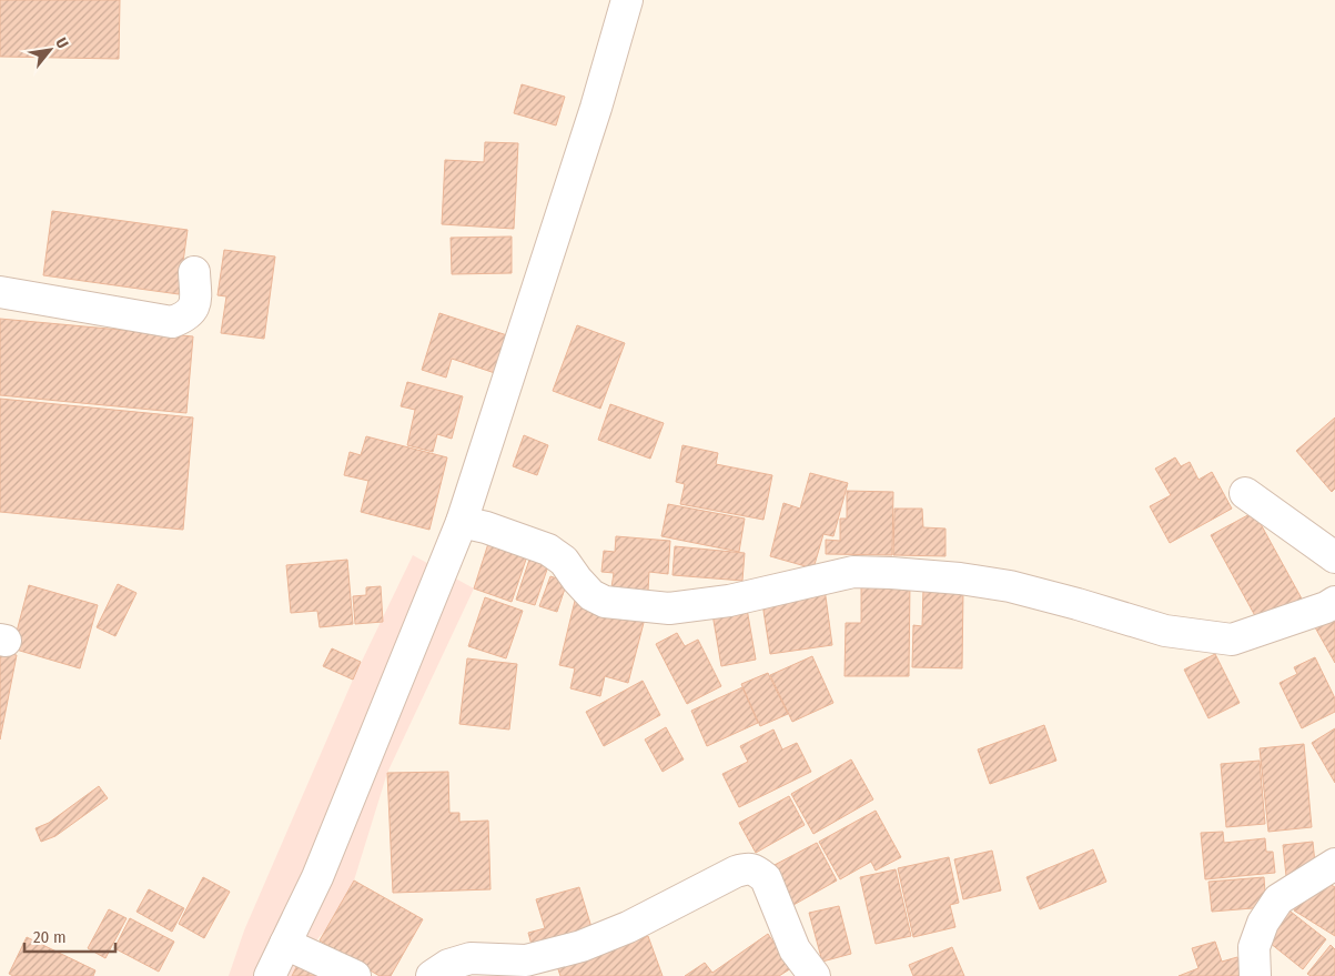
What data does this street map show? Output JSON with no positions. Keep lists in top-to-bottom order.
{
  "scale_bar": "20 m",
  "north": "top right"
}
